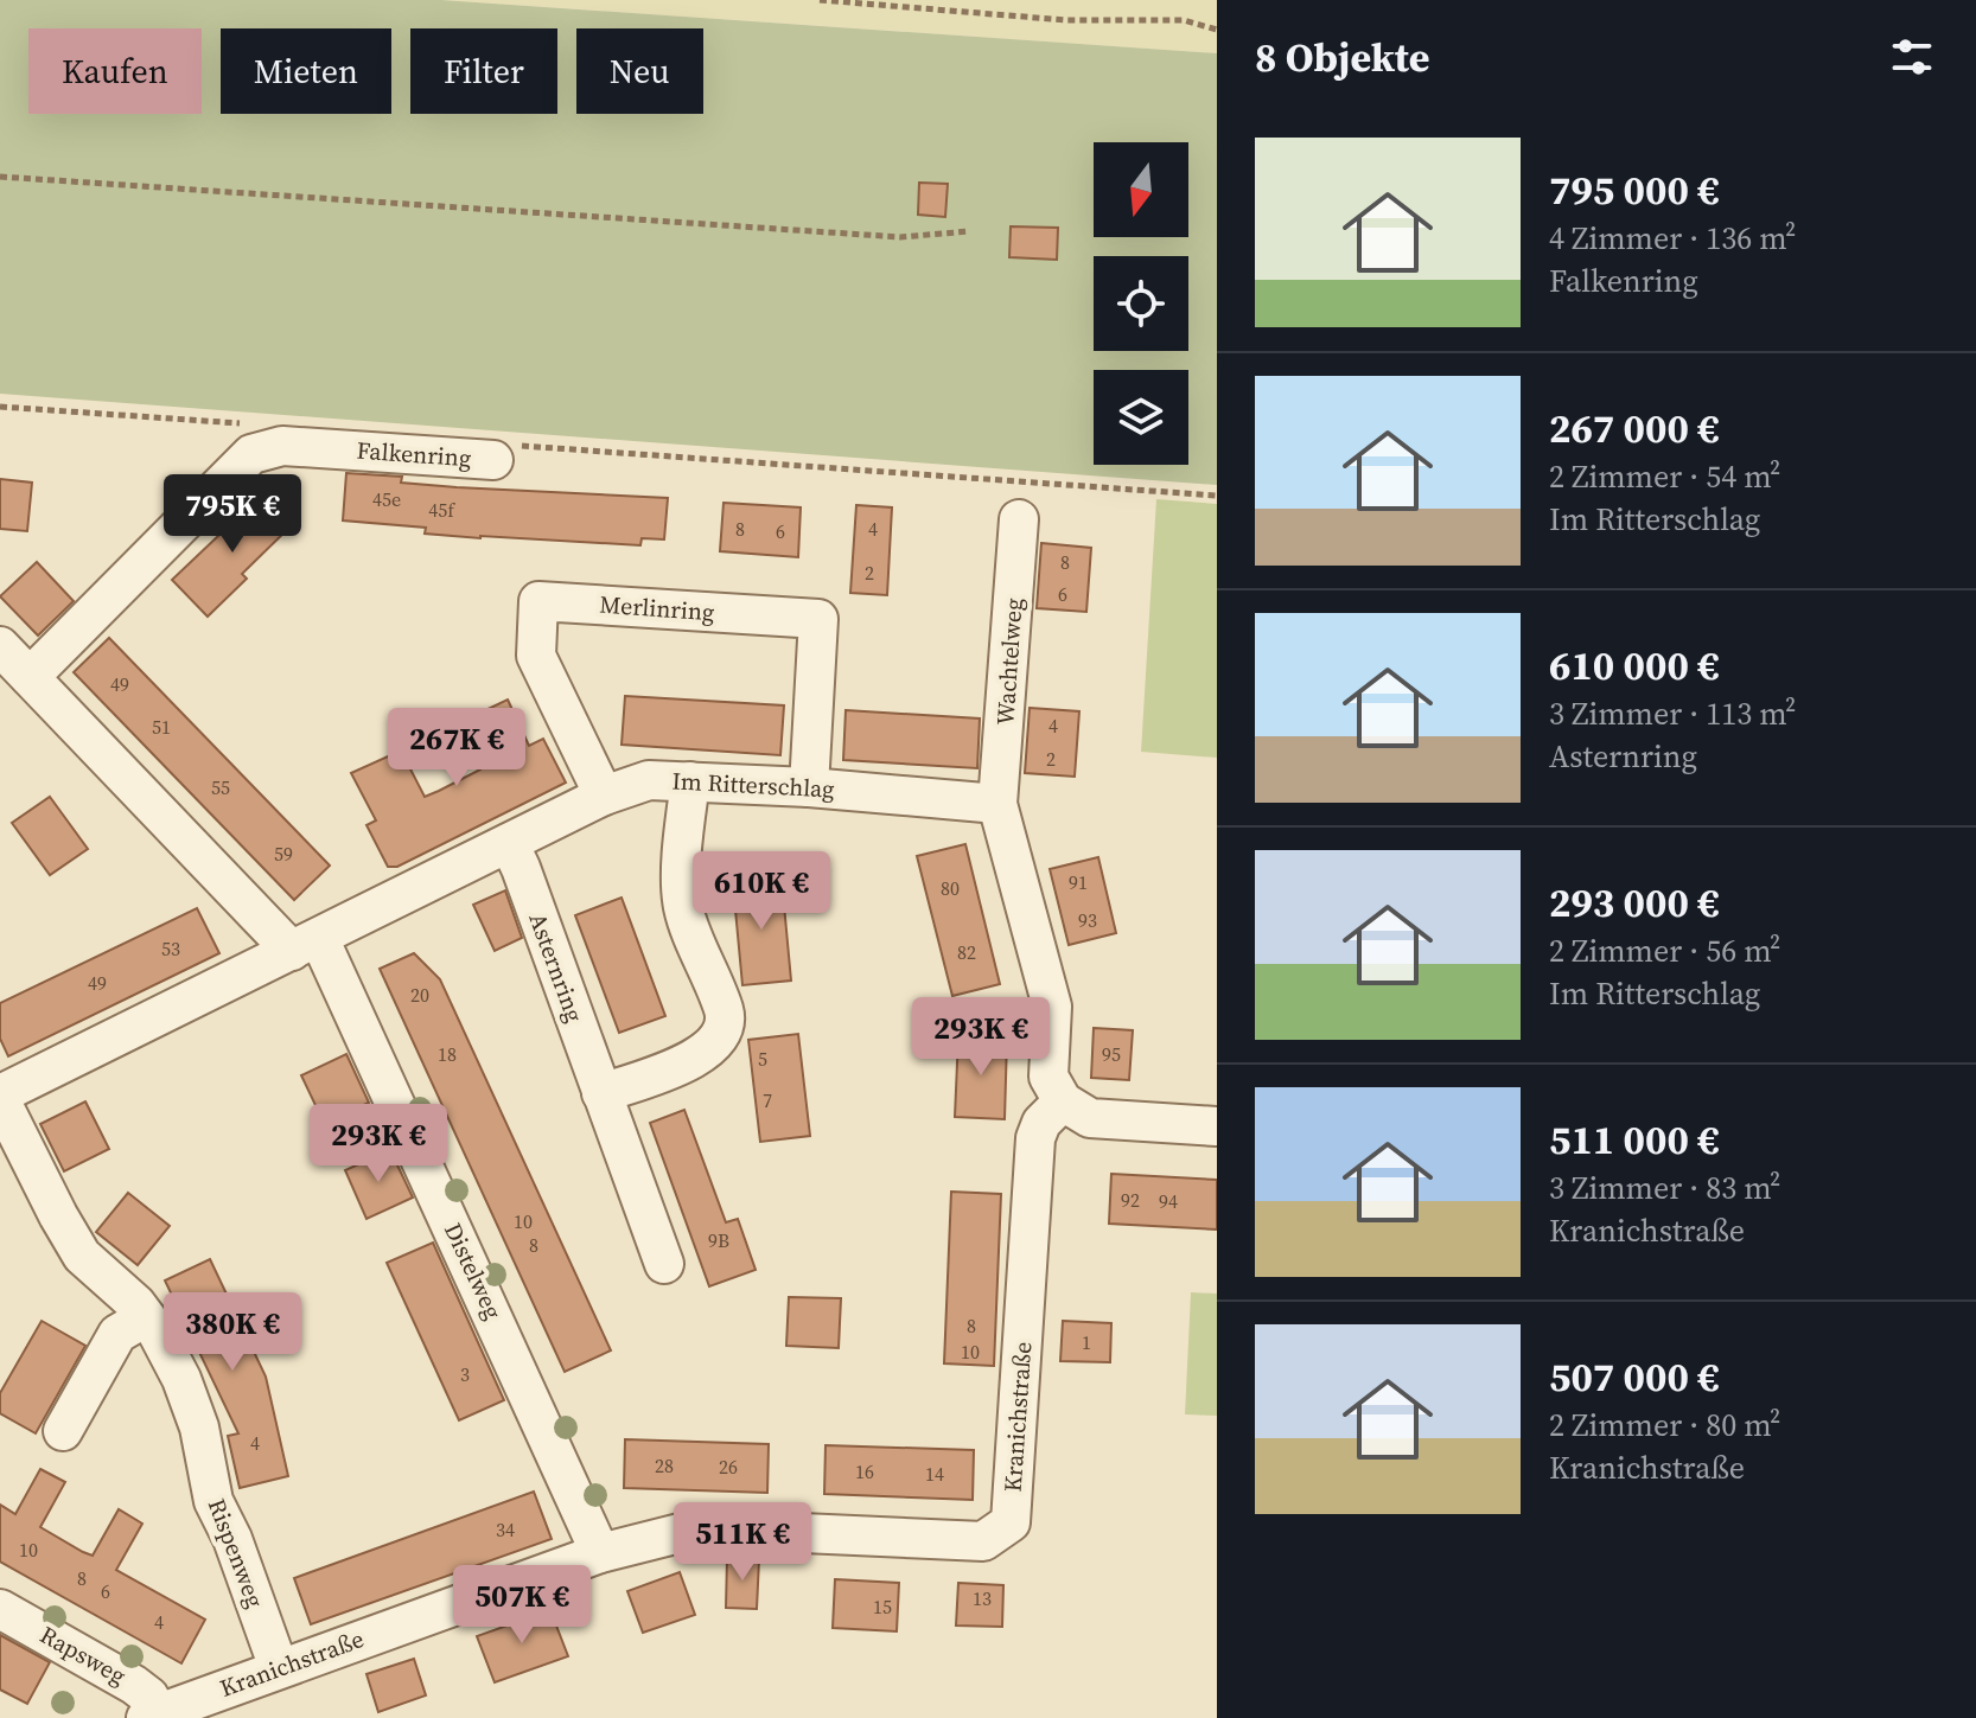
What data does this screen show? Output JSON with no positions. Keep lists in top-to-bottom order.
{
  "streets": {
    "street": [
      "Falkenring",
      "Merlinring",
      "Wachtelweg",
      "Im Ritterschlag",
      "Asternring",
      "Distelweg",
      "Kranichstraße",
      "Rispenweg",
      "Rapsweg"
    ]
  },
  "crossings": [
    ["Merlinring", "Im Ritterschlag"],
    ["Wachtelweg", "Im Ritterschlag"],
    ["Im Ritterschlag", "Asternring"],
    ["Im Ritterschlag", "Distelweg"],
    ["Im Ritterschlag", "Rispenweg"],
    ["Distelweg", "Kranichstraße"],
    ["Kranichstraße", "Rispenweg"],
    ["Kranichstraße", "Rapsweg"]
  ],
  "house_numbers": [
    "45e",
    "45f",
    "8",
    "4",
    "6",
    "8",
    "2",
    "6",
    "49",
    "4",
    "51",
    "2",
    "55",
    "59",
    "91",
    "80",
    "93",
    "53",
    "82",
    "49",
    "20",
    "18",
    "95",
    "5",
    "7",
    "92",
    "94",
    "10",
    "9B",
    "8",
    "8",
    "1",
    "10",
    "3",
    "4",
    "28",
    "26",
    "16",
    "14",
    "34",
    "10",
    "8",
    "6",
    "13",
    "15",
    "4"
  ],
  "north": "bottom",
  "page": {
    "heading": "8 Objekte",
    "chip": [
      "Kaufen",
      "Mieten",
      "Filter",
      "Neu"
    ],
    "list": [
      {
        "name": "795 000 €",
        "note": "4 Zimmer · 136 m² · Falkenring"
      },
      {
        "name": "267 000 €",
        "note": "2 Zimmer · 54 m² · Im Ritterschlag"
      },
      {
        "name": "610 000 €",
        "note": "3 Zimmer · 113 m² · Asternring"
      },
      {
        "name": "293 000 €",
        "note": "2 Zimmer · 56 m² · Im Ritterschlag"
      },
      {
        "name": "511 000 €",
        "note": "3 Zimmer · 83 m² · Kranichstraße"
      },
      {
        "name": "507 000 €",
        "note": "2 Zimmer · 80 m² · Kranichstraße"
      }
    ],
    "price": [
      "795K €",
      "267K €",
      "610K €",
      "293K €",
      "293K €",
      "380K €",
      "511K €",
      "507K €"
    ]
  }
}
